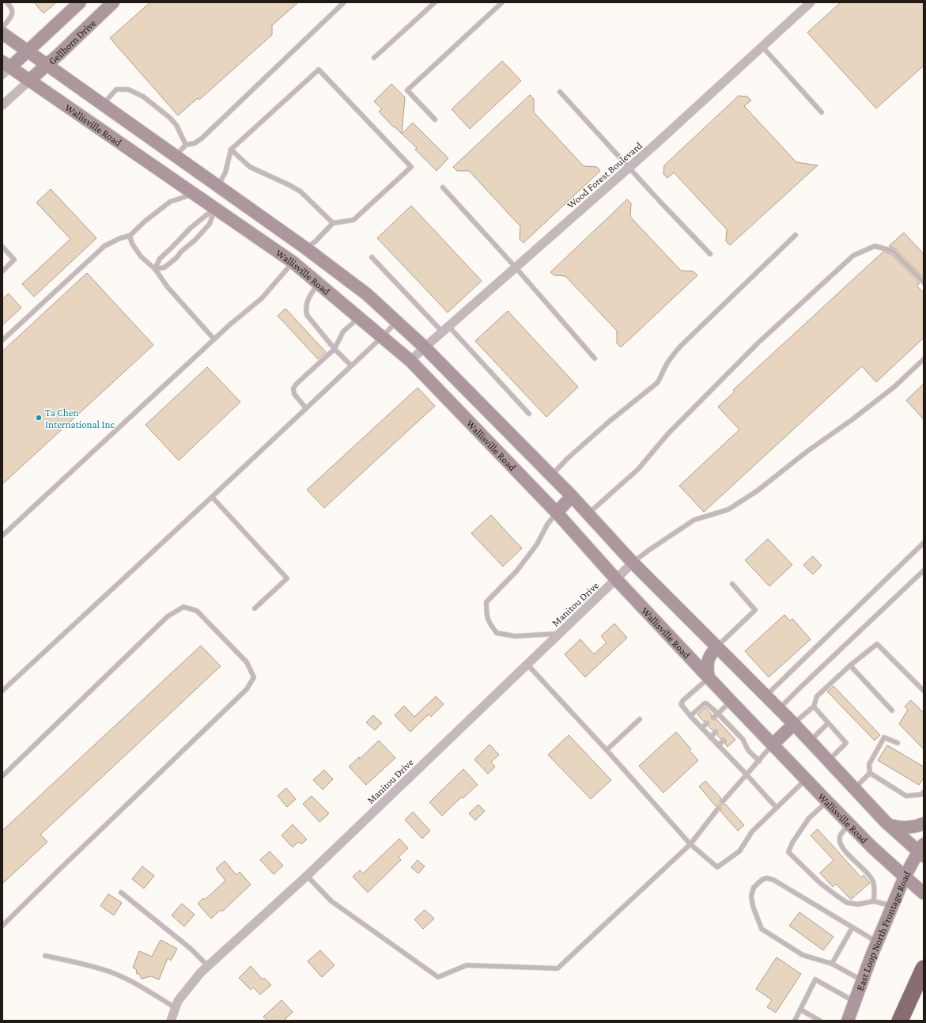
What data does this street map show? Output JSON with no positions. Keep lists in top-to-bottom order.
{
  "streets": {
    "main road": ["Gellhorn Drive", "Wallisville Road", "East Loop North Frontage Road"],
    "street": ["Wood Forest Boulevard", "Manitou Drive"]
  },
  "crossings": [
    ["Gellhorn Drive", "Wallisville Road"],
    ["Wallisville Road", "Wood Forest Boulevard"],
    ["Wallisville Road", "Manitou Drive"],
    ["Wallisville Road", "East Loop North Frontage Road"]
  ],
  "places": ["Ta Chen International Inc"]
}
